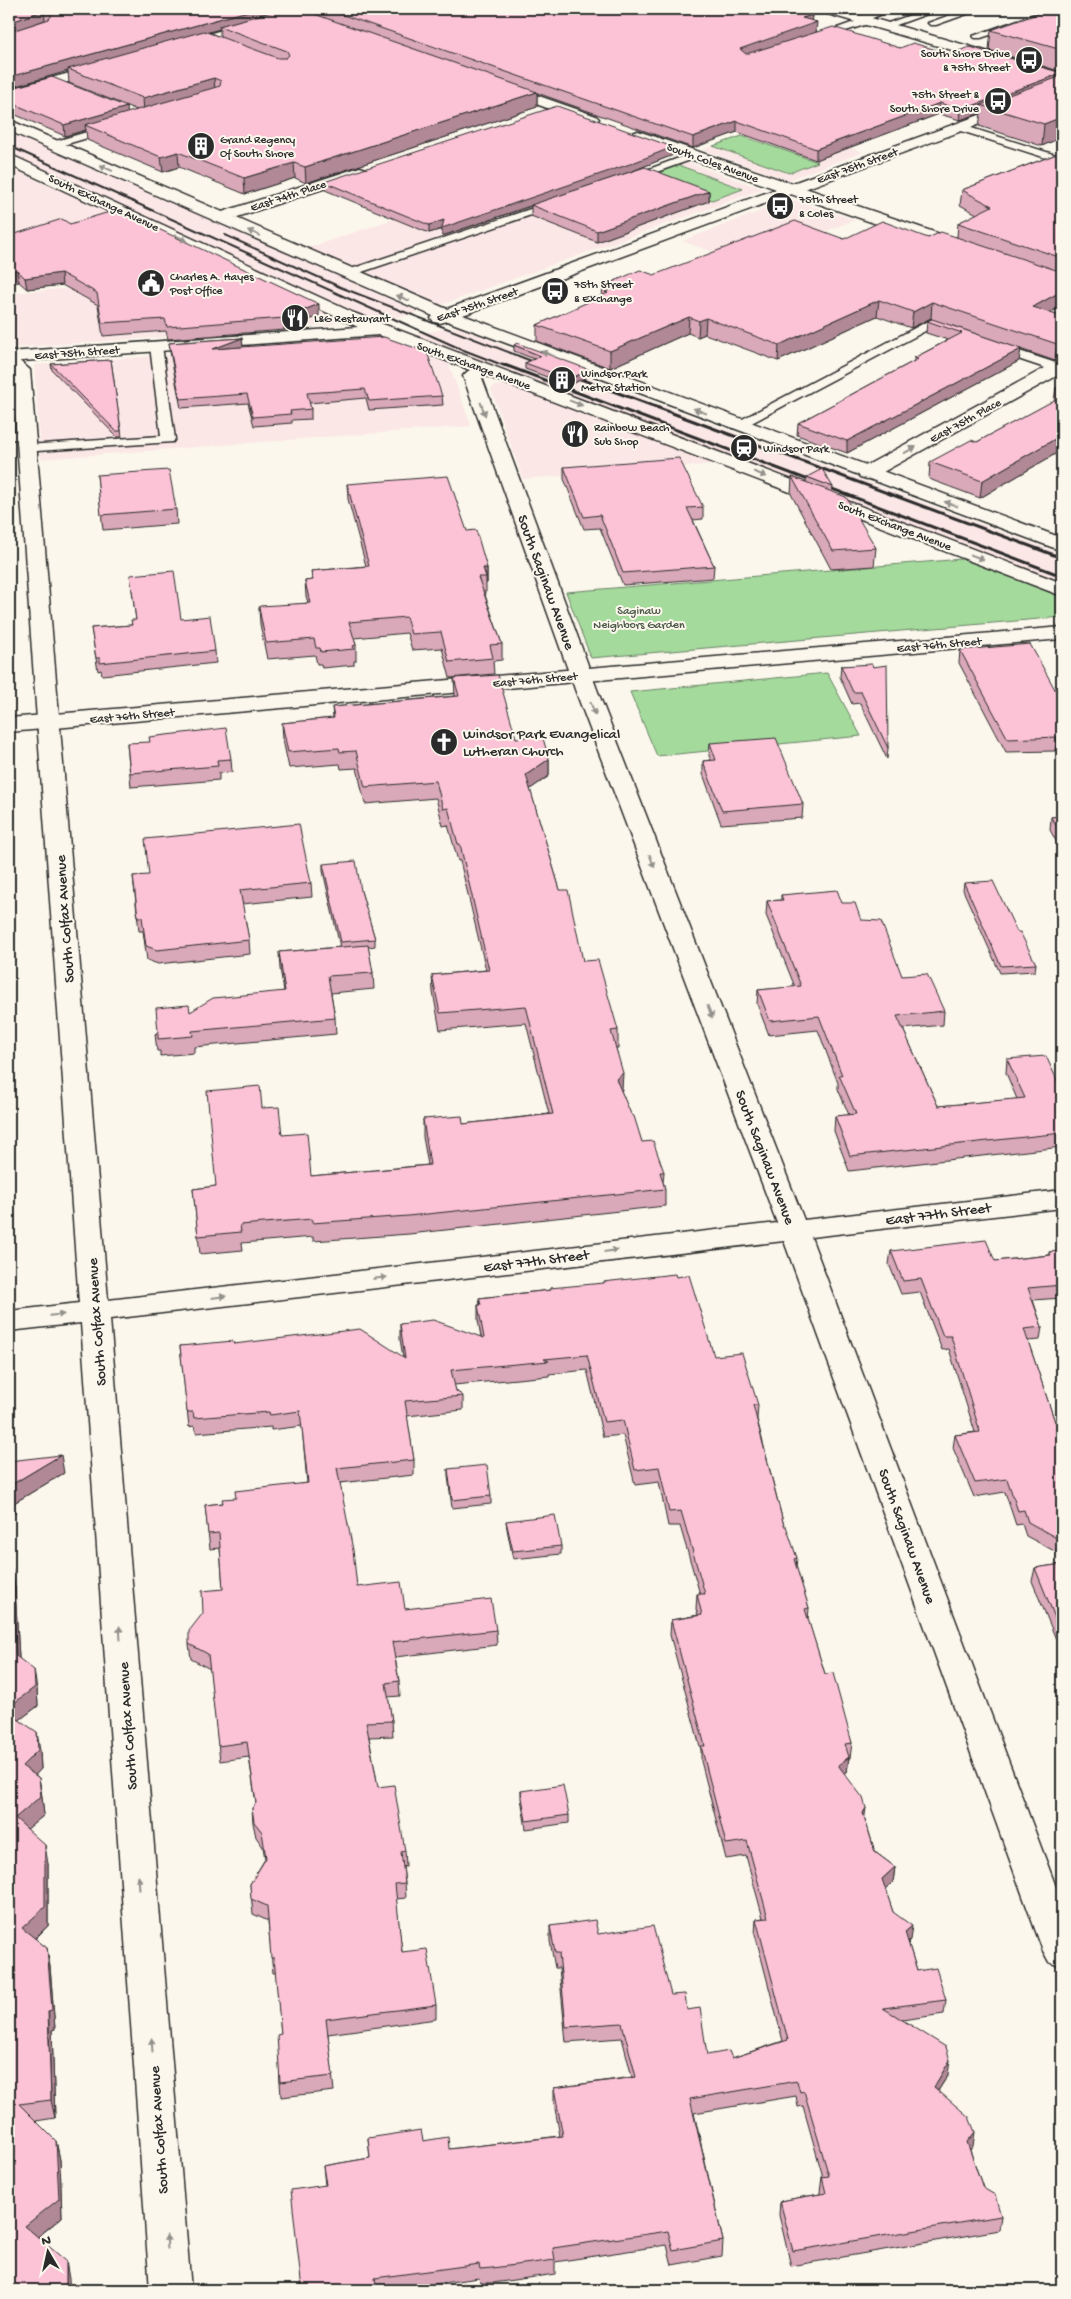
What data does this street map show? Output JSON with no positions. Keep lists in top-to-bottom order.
{
  "streets": {
    "street": [
      "South Coles Avenue",
      "East 75th Street",
      "East 74th Place",
      "South Exchange Avenue",
      "East 75th Place",
      "South Saginaw Avenue",
      "East 76th Street",
      "South Colfax Avenue",
      "East 77th Street"
    ]
  },
  "crossings": [
    ["South Coles Avenue", "East 75th Street"],
    ["East 75th Street", "South Exchange Avenue"],
    ["South Exchange Avenue", "South Saginaw Avenue"],
    ["South Saginaw Avenue", "East 76th Street"],
    ["South Saginaw Avenue", "East 77th Street"],
    ["East 76th Street", "South Colfax Avenue"],
    ["South Colfax Avenue", "East 77th Street"]
  ],
  "one_way": [
    "East 75th Place",
    "South Saginaw Avenue",
    "South Colfax Avenue",
    "East 77th Street"
  ],
  "parks": ["Saginaw Neighbors Garden"],
  "places": {
    "bus stop": [
      "South Shore Drive & 75th Street",
      "75th Street & South Shore Drive",
      "75th Street & Coles",
      "75th Street & Exchange"
    ],
    "building": ["Grand Regency Of South Shore", "Windsor Park Metra Station"],
    "public building": ["Charles A. Hayes Post Office"],
    "restaurant": ["L&G Restaurant", "Rainbow Beach Sub Shop"],
    "station": ["Windsor Park"],
    "church": ["Windsor Park Evangelical Lutheran Church"]
  },
  "north": "top"
}
